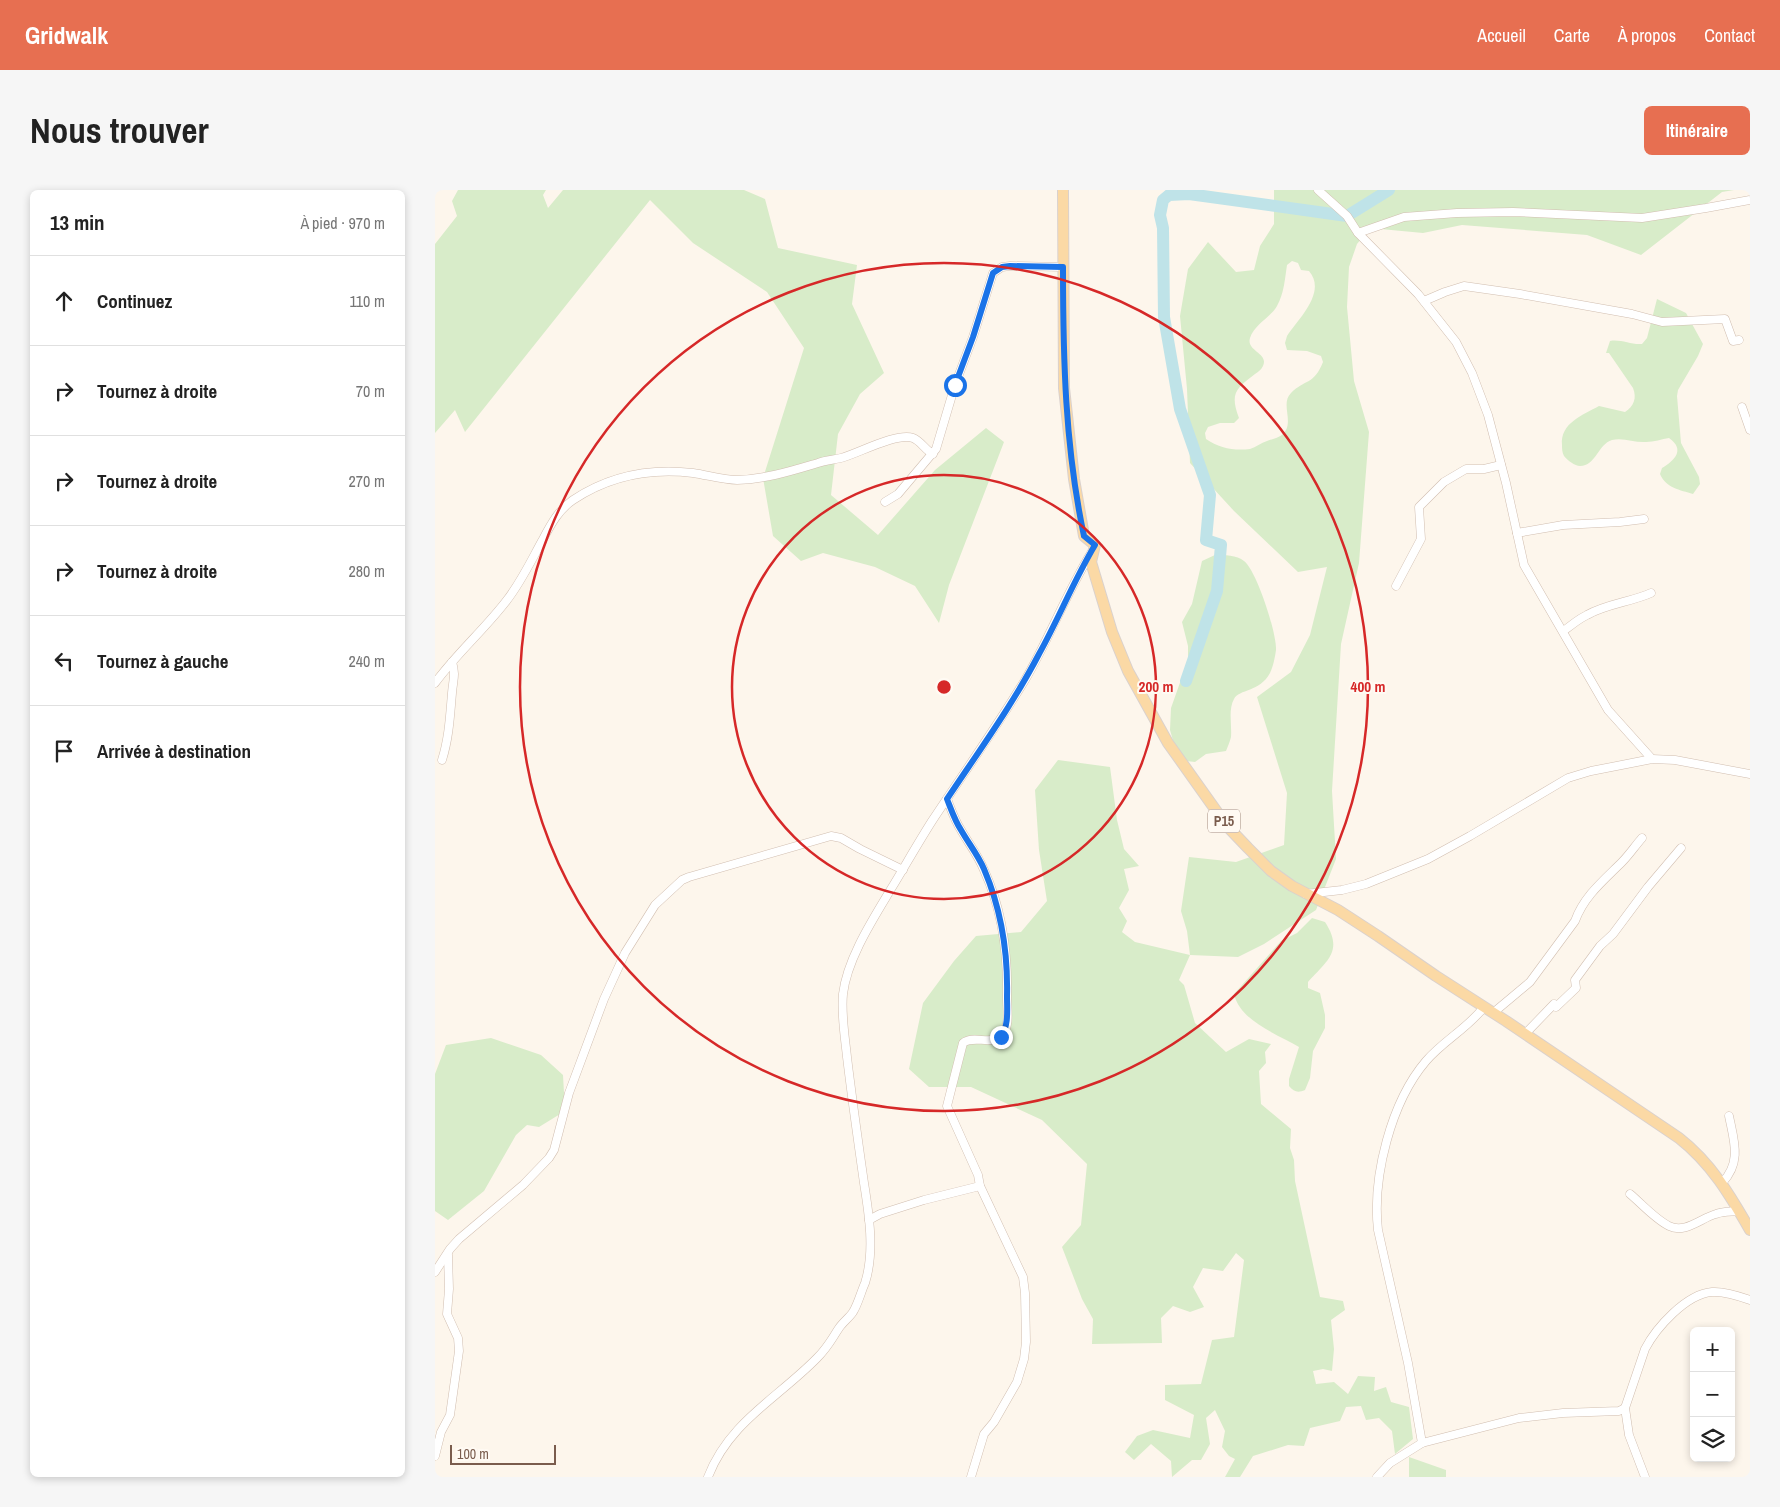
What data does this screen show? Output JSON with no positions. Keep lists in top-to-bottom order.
{
  "streets": {
    "main road": ["P15"]
  },
  "scale_bar": "100 m",
  "page": {
    "header": "Gridwalk",
    "nav": [
      "Accueil",
      "Carte",
      "À propos",
      "Contact"
    ],
    "buttons": "Itinéraire",
    "title": "Nous trouver",
    "heading": ["13 min", "À pied · 970 m"],
    "list": [
      ["Continuez", "110 m"],
      ["Tournez à droite", "70 m"],
      ["Tournez à droite", "270 m"],
      ["Tournez à droite", "280 m"],
      ["Tournez à gauche", "240 m"],
      "Arrivée à destination"
    ],
    "map_buttons": ["+", "−"],
    "scale": "100 m"
  },
  "rings": ["200 m", "400 m"]
}
